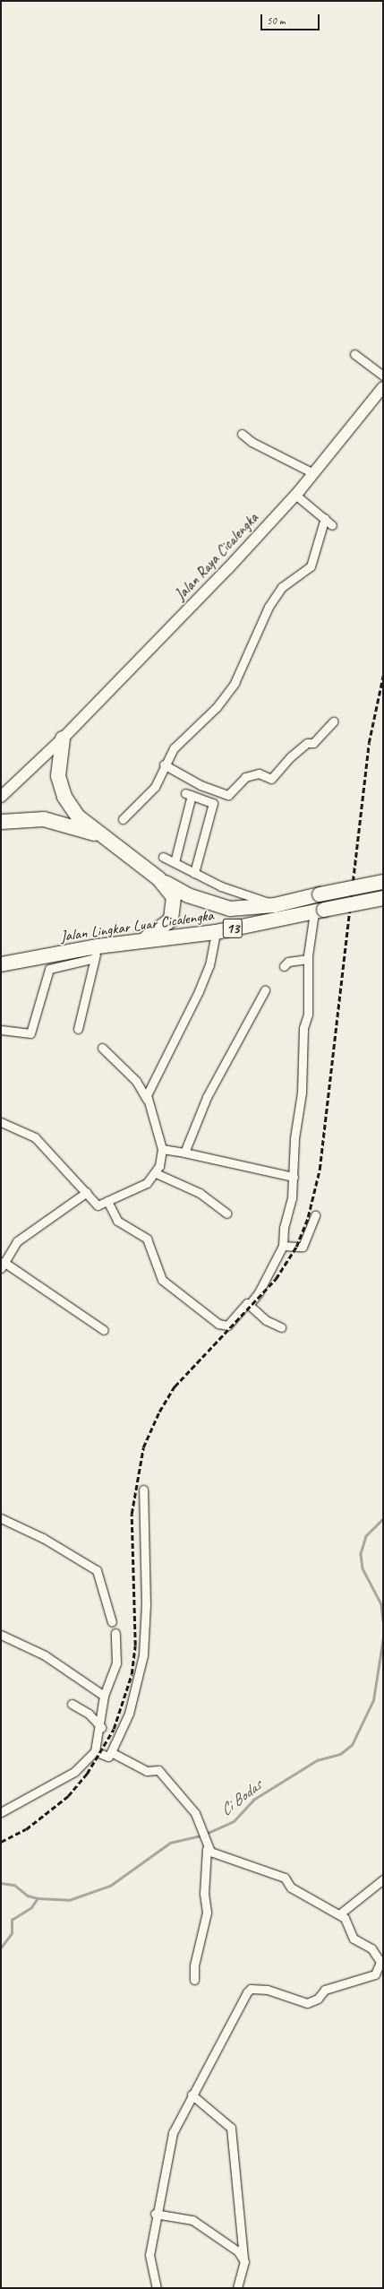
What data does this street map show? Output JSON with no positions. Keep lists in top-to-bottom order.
{
  "streets": {
    "highway": ["Jalan Lingkar Luar Cicalengka", "13"],
    "main road": ["Jalan Raya Cicalengka"]
  },
  "crossings": [
    ["Jalan Lingkar Luar Cicalengka", "13"]
  ],
  "water": ["Ci Bodas"],
  "scale_bar": "50 m"
}
